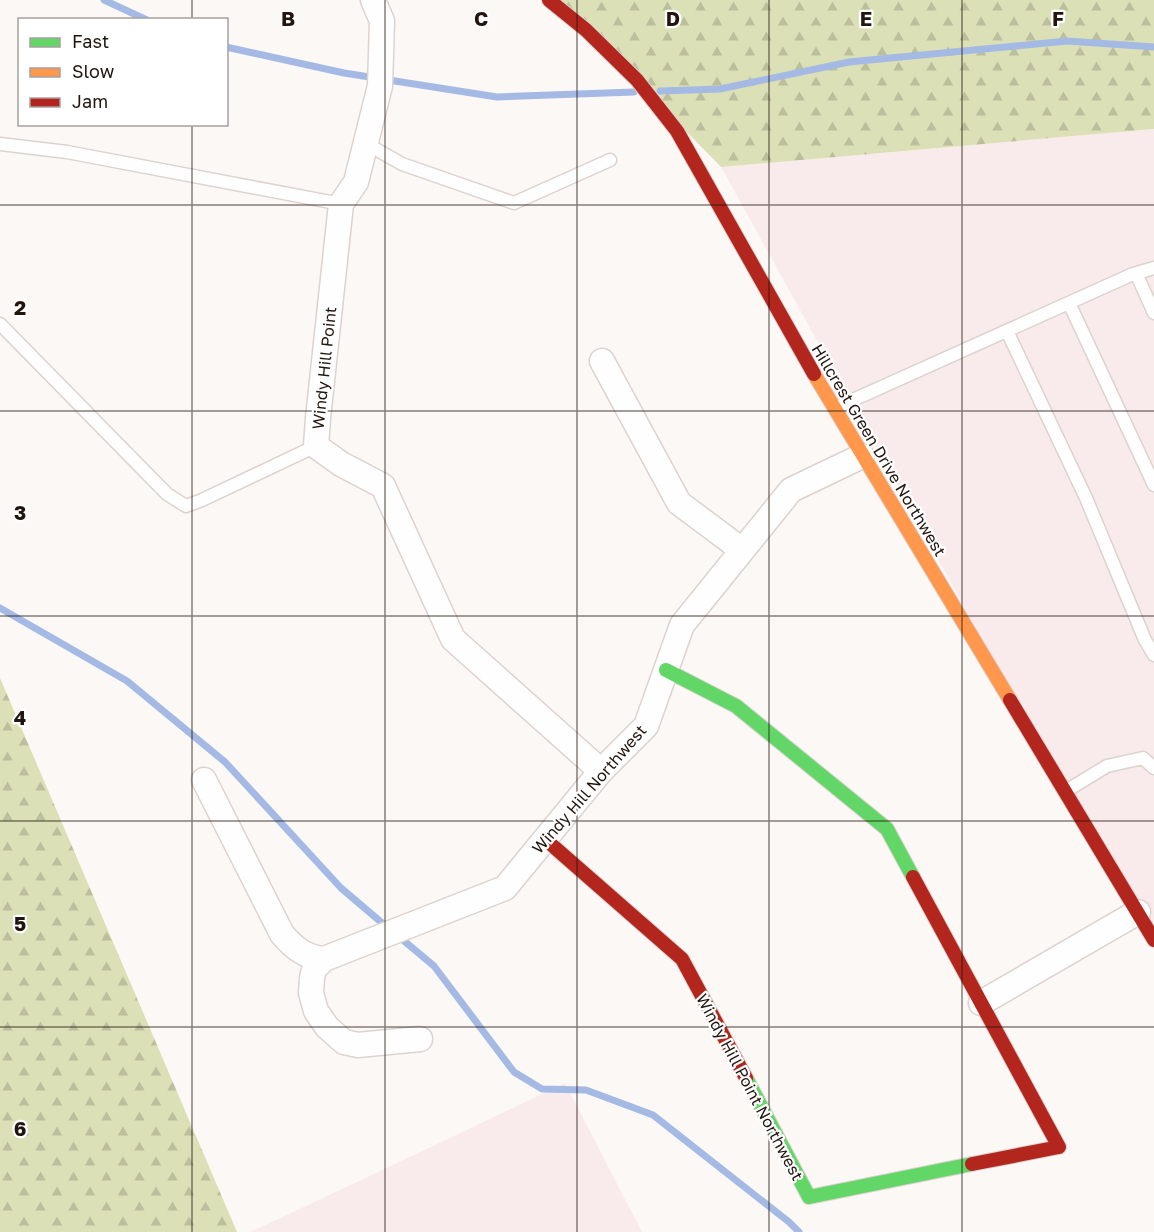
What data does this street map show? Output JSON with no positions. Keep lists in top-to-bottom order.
{
  "streets": {
    "street": [
      "Windy Hill Point",
      "Hillcrest Green Drive Northwest",
      "Windy Hill Northwest",
      "Windy Hill Point Northwest"
    ]
  },
  "crossings": [
    ["Windy Hill Point", "Windy Hill Northwest"],
    ["Hillcrest Green Drive Northwest", "Windy Hill Northwest"],
    ["Windy Hill Northwest", "Windy Hill Point Northwest"]
  ],
  "legend": ["Fast", "Slow", "Jam"],
  "grid": {
    "columns": [
      "B",
      "C",
      "D",
      "E",
      "F"
    ],
    "rows": [
      "2",
      "3",
      "4",
      "5",
      "6"
    ]
  }
}
